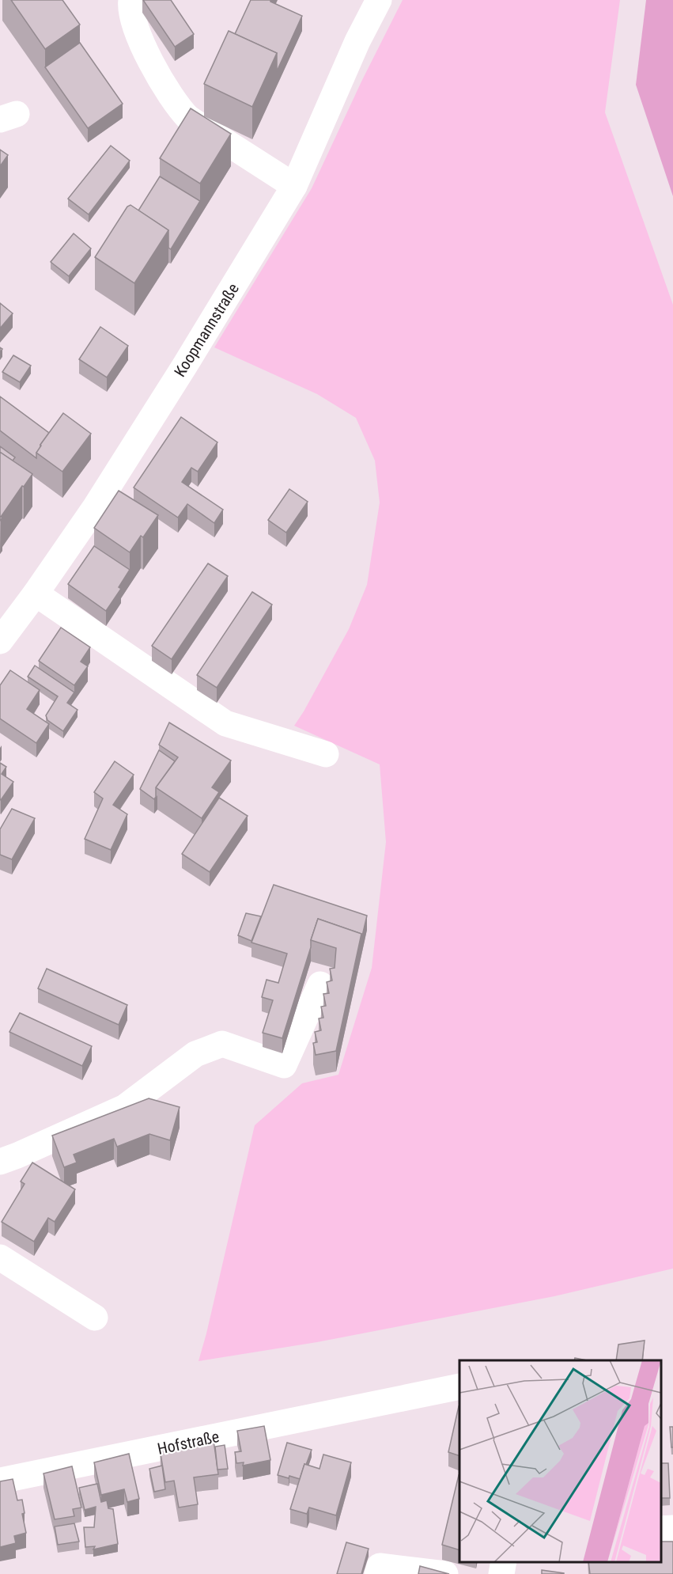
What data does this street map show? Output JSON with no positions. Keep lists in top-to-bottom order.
{
  "streets": {
    "street": ["Koopmannstraße", "Hofstraße"]
  }
}
